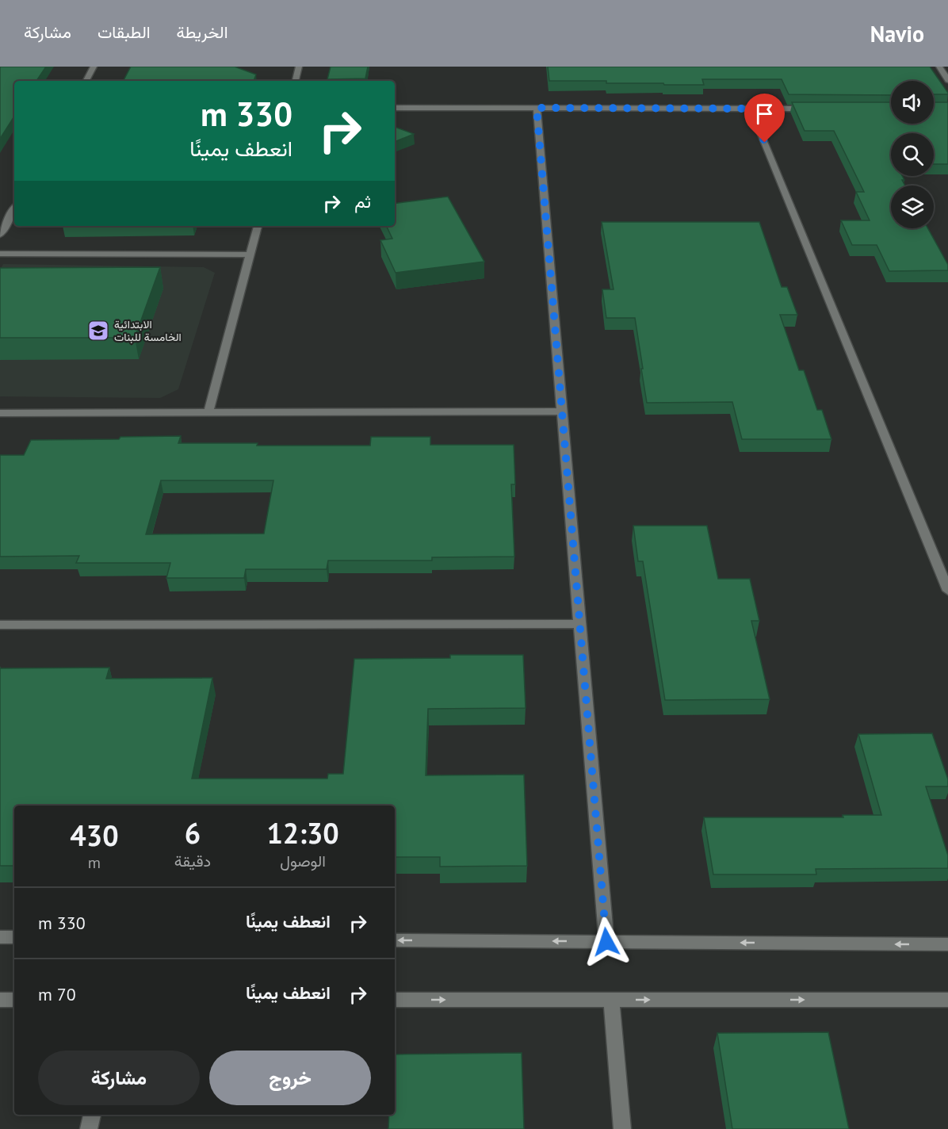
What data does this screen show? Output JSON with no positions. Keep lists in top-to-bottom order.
{
  "places": {
    "school or university": ["الابتدائية الخامسة للبنات"]
  },
  "page": {
    "header": "Navio",
    "nav": ["الخريطة", "الطبقات", "مشاركة"],
    "turn": ["330 m", "انعطف يمينًا"],
    "then": "ثم",
    "eta": [
      "12:30",
      "الوصول",
      "6",
      "دقيقة",
      "430",
      "m"
    ],
    "list": [
      {
        "name": "انعطف يمينًا",
        "value": "330 m"
      },
      {
        "name": "انعطف يمينًا",
        "value": "70 m"
      }
    ],
    "buttons": ["خروج", "مشاركة"]
  }
}
